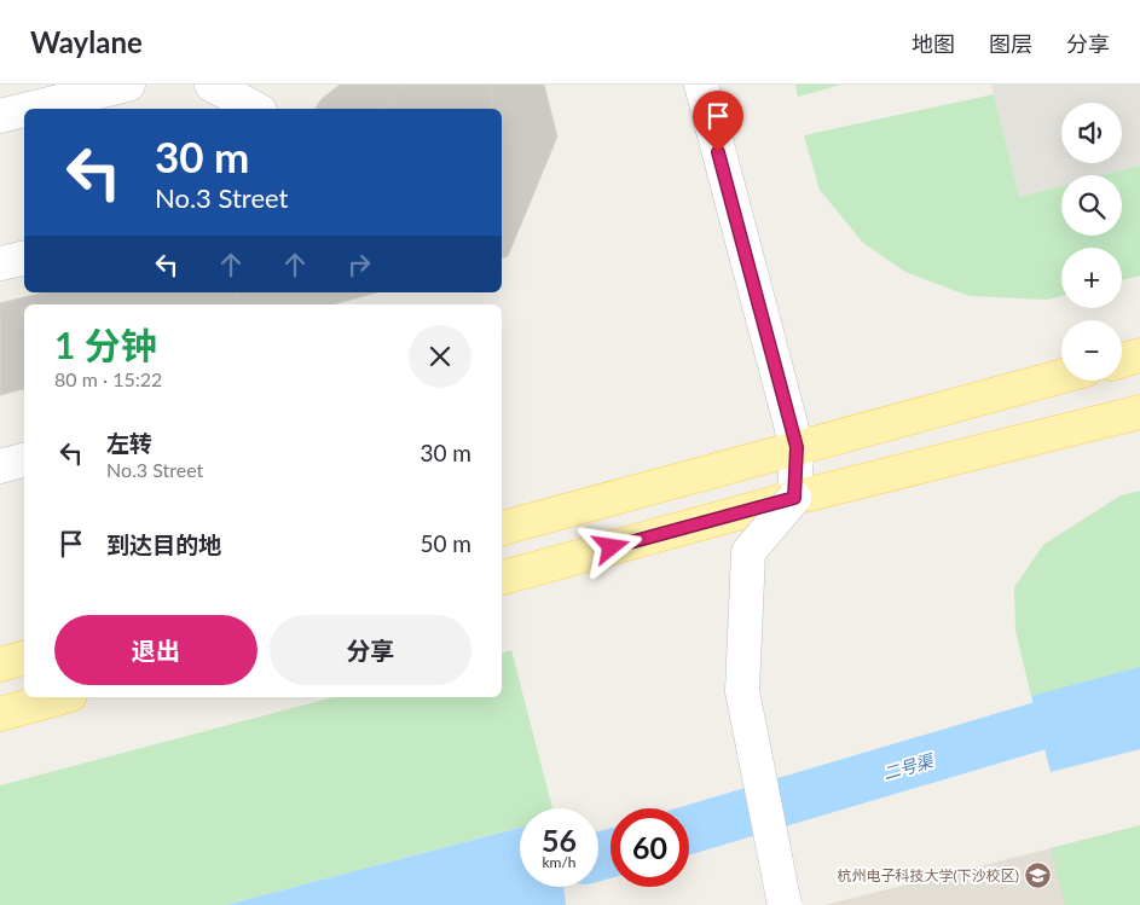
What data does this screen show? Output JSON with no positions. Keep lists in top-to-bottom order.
{
  "water": ["二号渠"],
  "places": {
    "school or university": ["杭州电子科技大学(下沙校区)"]
  },
  "page": {
    "header": "Waylane",
    "nav": ["地图", "图层", "分享"],
    "map_buttons": ["+", "−"],
    "turn": ["30 m", "No.3 Street"],
    "heading": ["1 分钟", "80 m · 15:22"],
    "list": [
      {
        "name": "左转",
        "note": "No.3 Street",
        "value": "30 m"
      },
      {
        "name": "到达目的地",
        "value": "50 m"
      }
    ],
    "buttons": ["退出", "分享"],
    "speed": "56 km/h",
    "limit": "60"
  }
}
